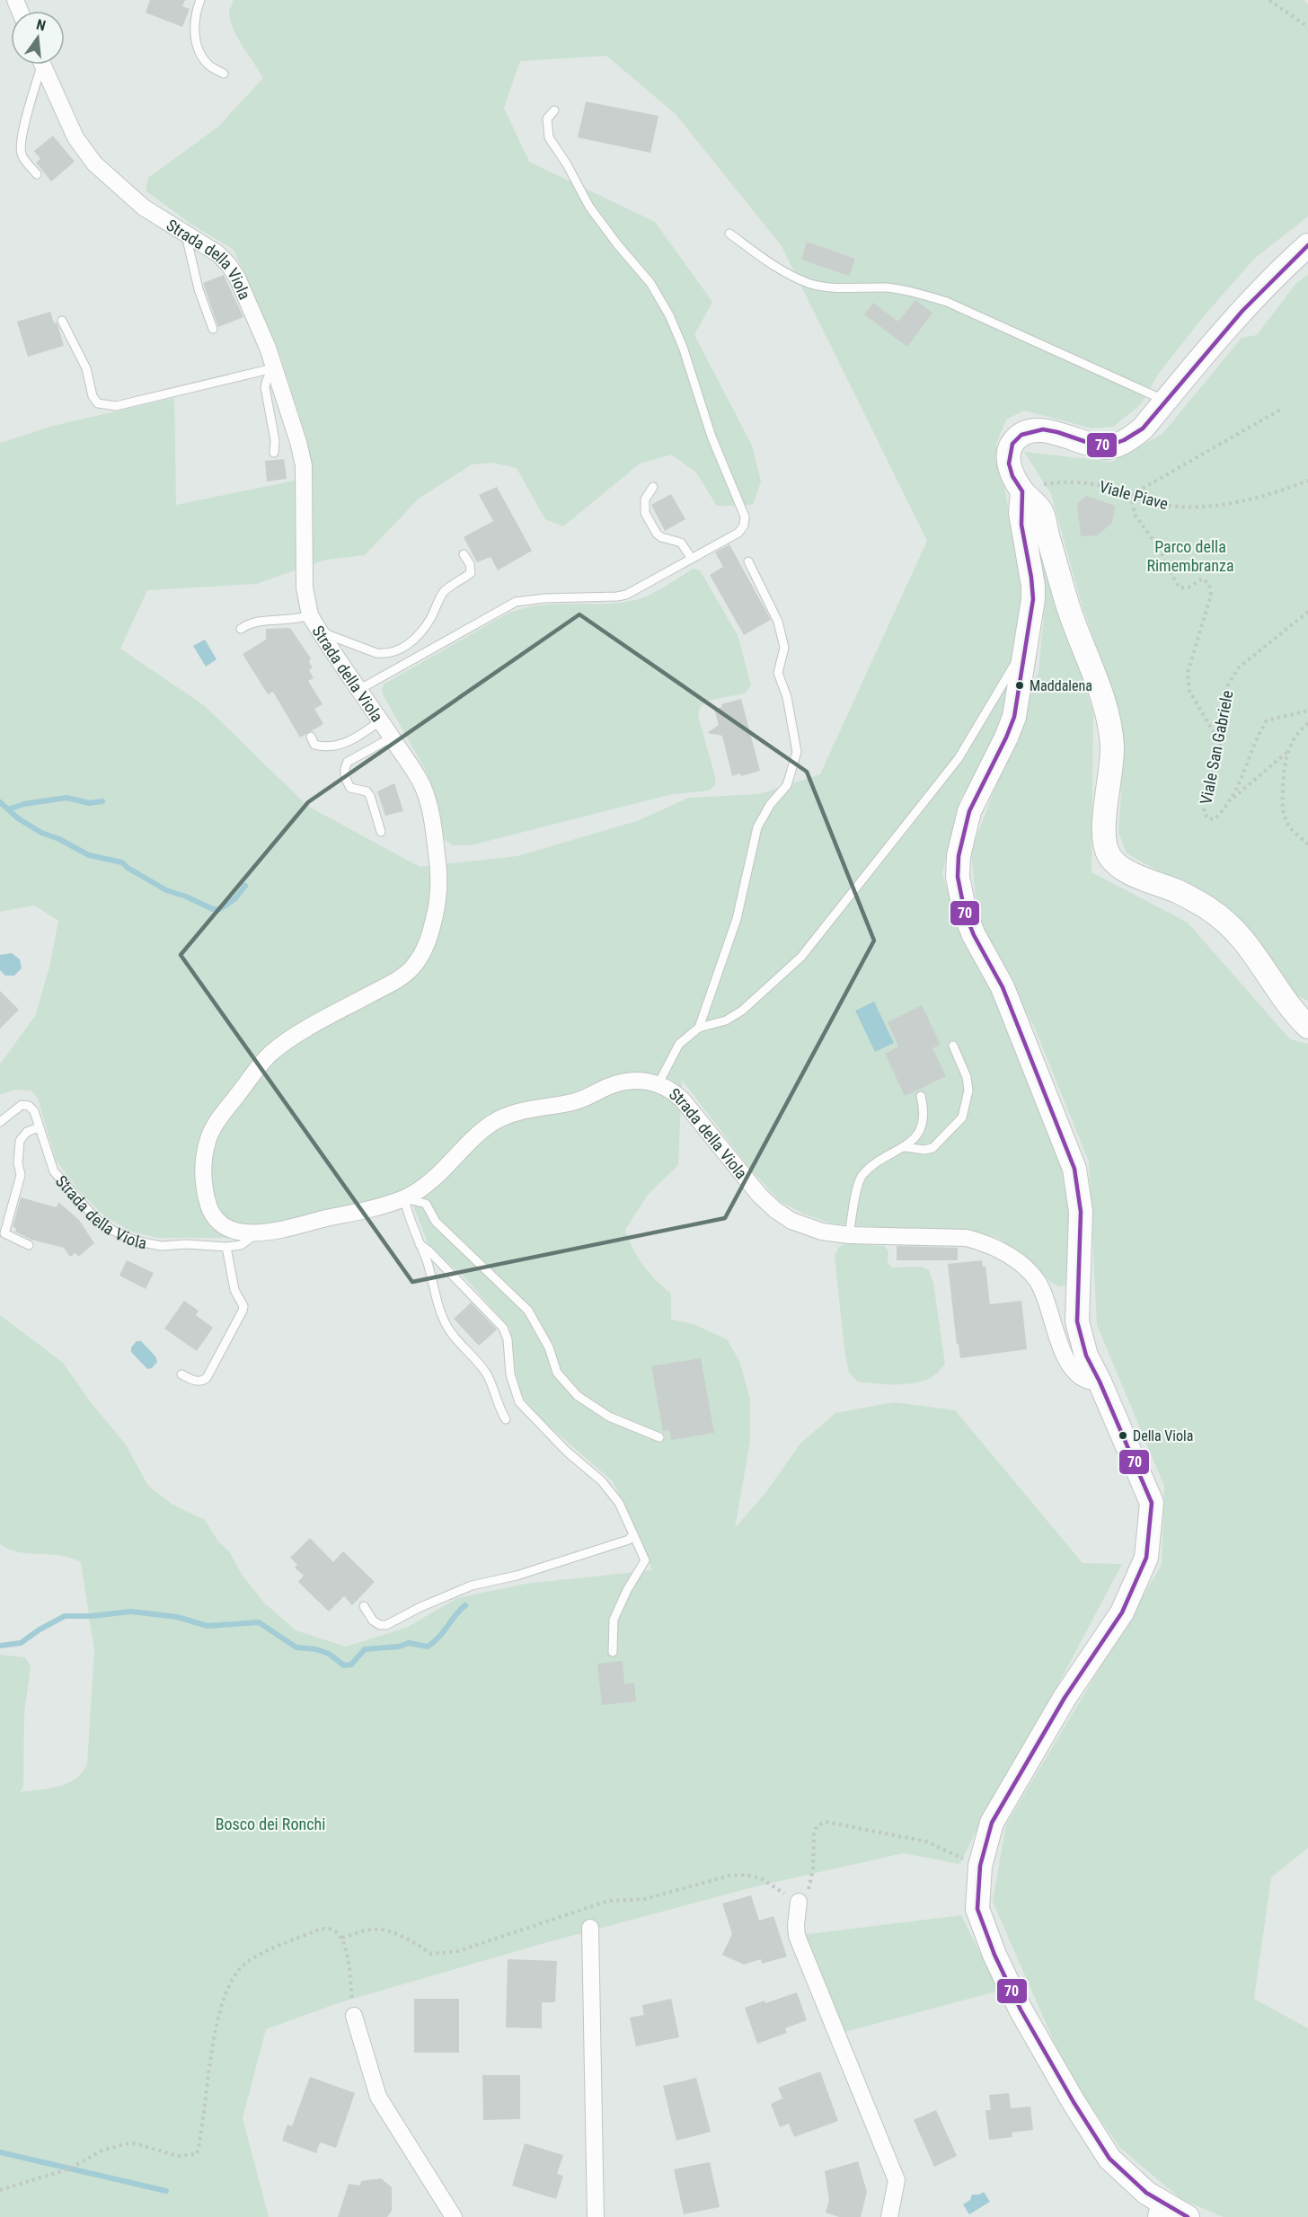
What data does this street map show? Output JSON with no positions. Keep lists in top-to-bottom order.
{
  "streets": {
    "street": ["Strada della Viola"],
    "path": ["Viale Piave", "Viale San Gabriele"]
  },
  "parks": ["Parco della Rimembranza", "Bosco dei Ronchi"],
  "places": ["Maddalena", "Della Viola"],
  "lines": ["transit line 70"],
  "north": "top"
}
